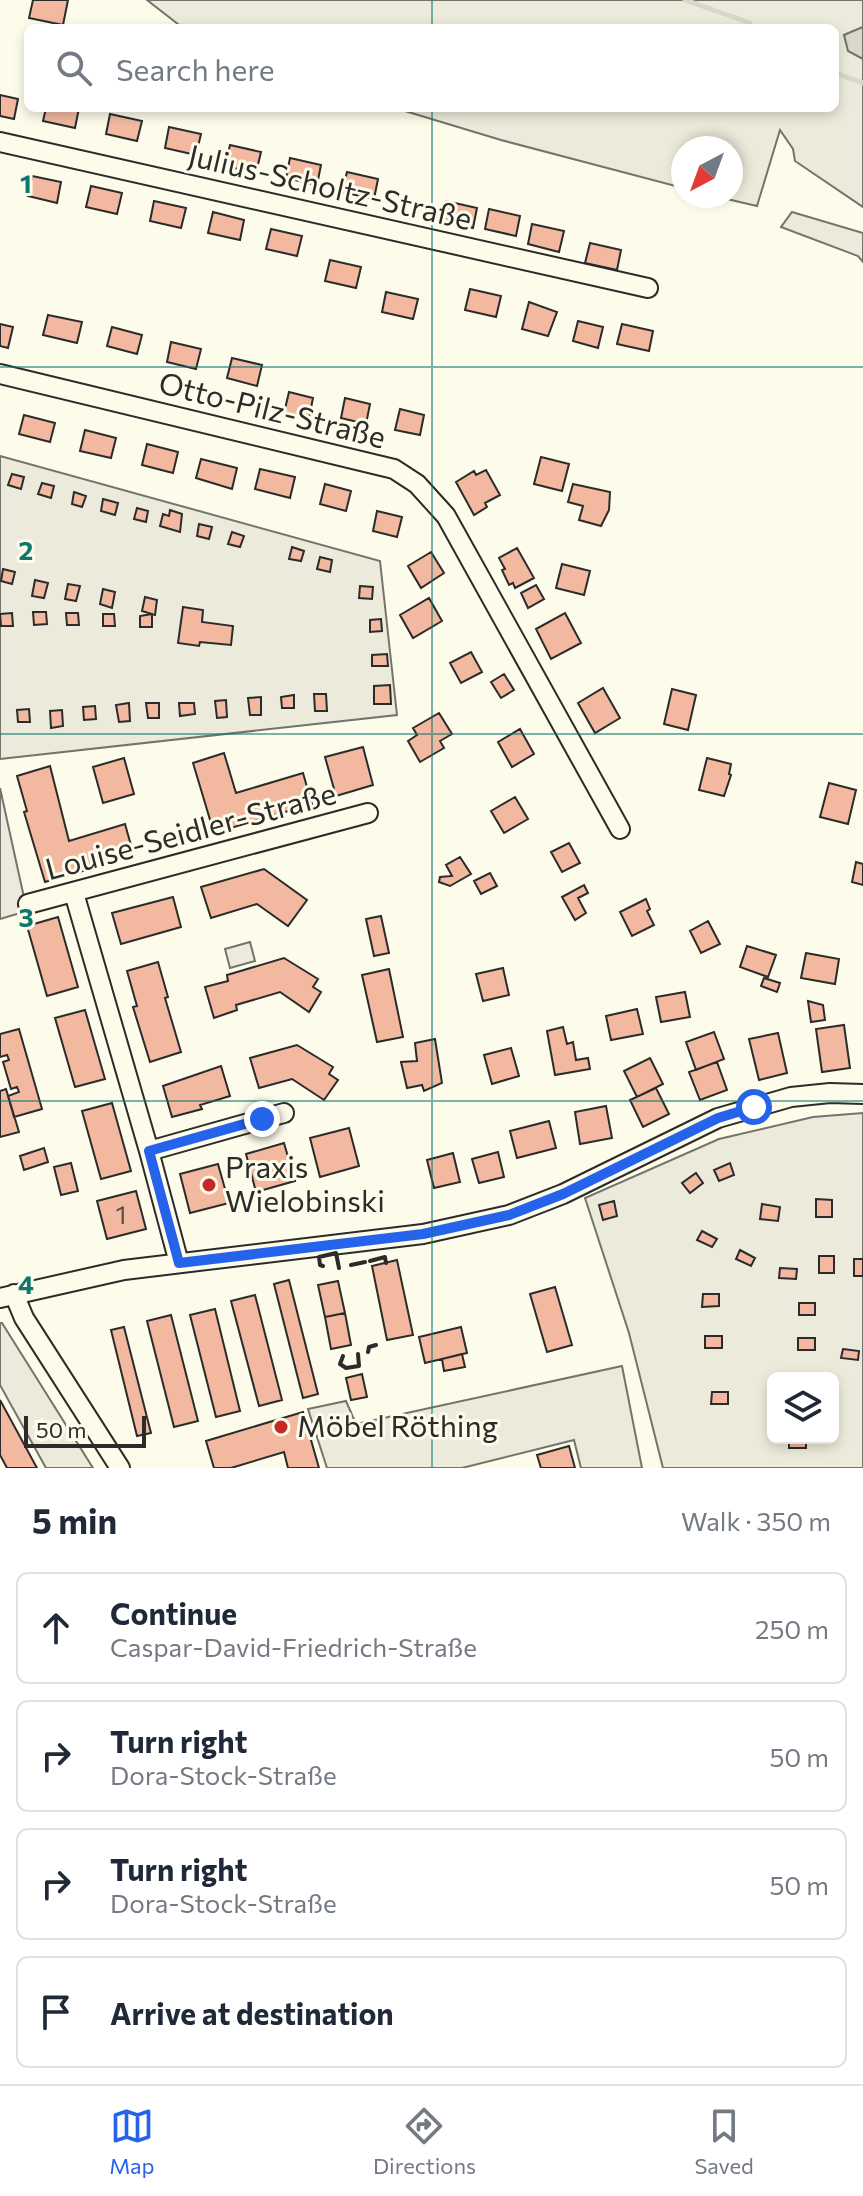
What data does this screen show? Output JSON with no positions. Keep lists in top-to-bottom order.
{
  "streets": {
    "street": ["Julius-Scholtz-Straße", "Otto-Pilz-Straße", "Louise-Seidler-Straße"]
  },
  "places": ["Praxis Wielobinski", "Möbel Röthing"],
  "house_numbers": ["1"],
  "scale_bar": "50 m",
  "north": "bottom left",
  "page": {
    "search": "Search here",
    "scale": "50 m",
    "heading": ["5 min", "Walk · 350 m"],
    "list": [
      ["Continue", "Caspar-David-Friedrich-Straße", "250 m"],
      ["Turn right", "Dora-Stock-Straße", "50 m"],
      ["Turn right", "Dora-Stock-Straße", "50 m"],
      "Arrive at destination"
    ],
    "nav": ["Map", "Directions", "Saved"]
  },
  "grid": {
    "rows": [
      "1",
      "2",
      "3",
      "4"
    ]
  }
}
